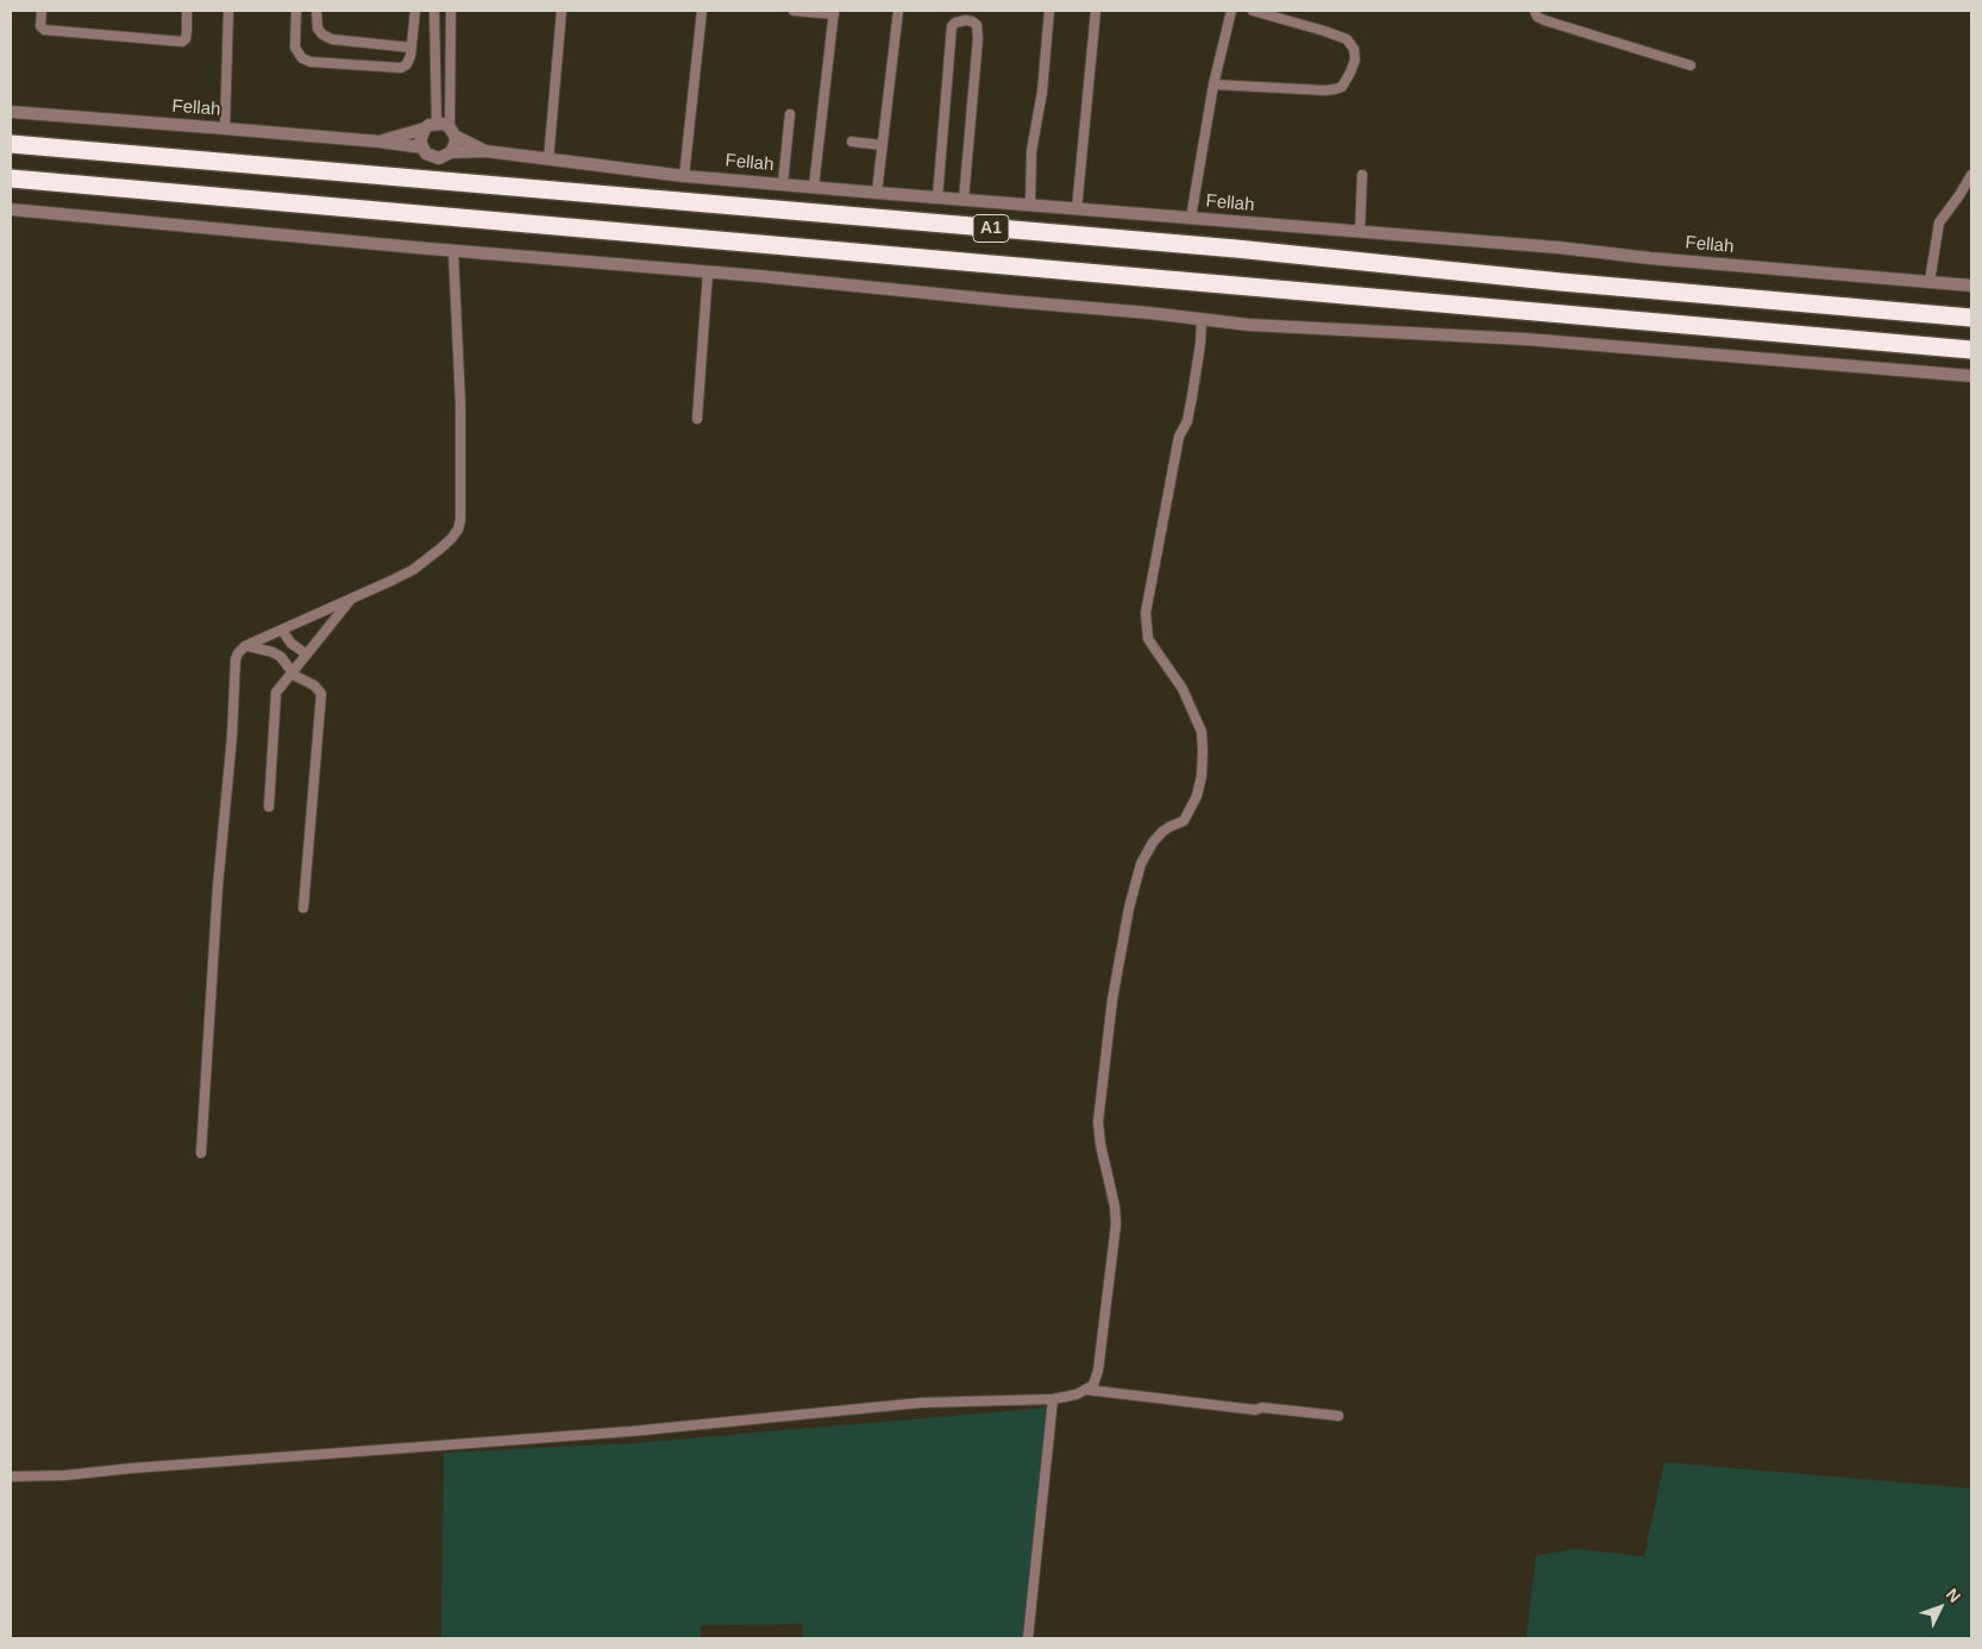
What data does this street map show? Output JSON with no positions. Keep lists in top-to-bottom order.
{
  "streets": {
    "highway": ["A1"],
    "street": ["Fellah"]
  },
  "north": "top right"
}
